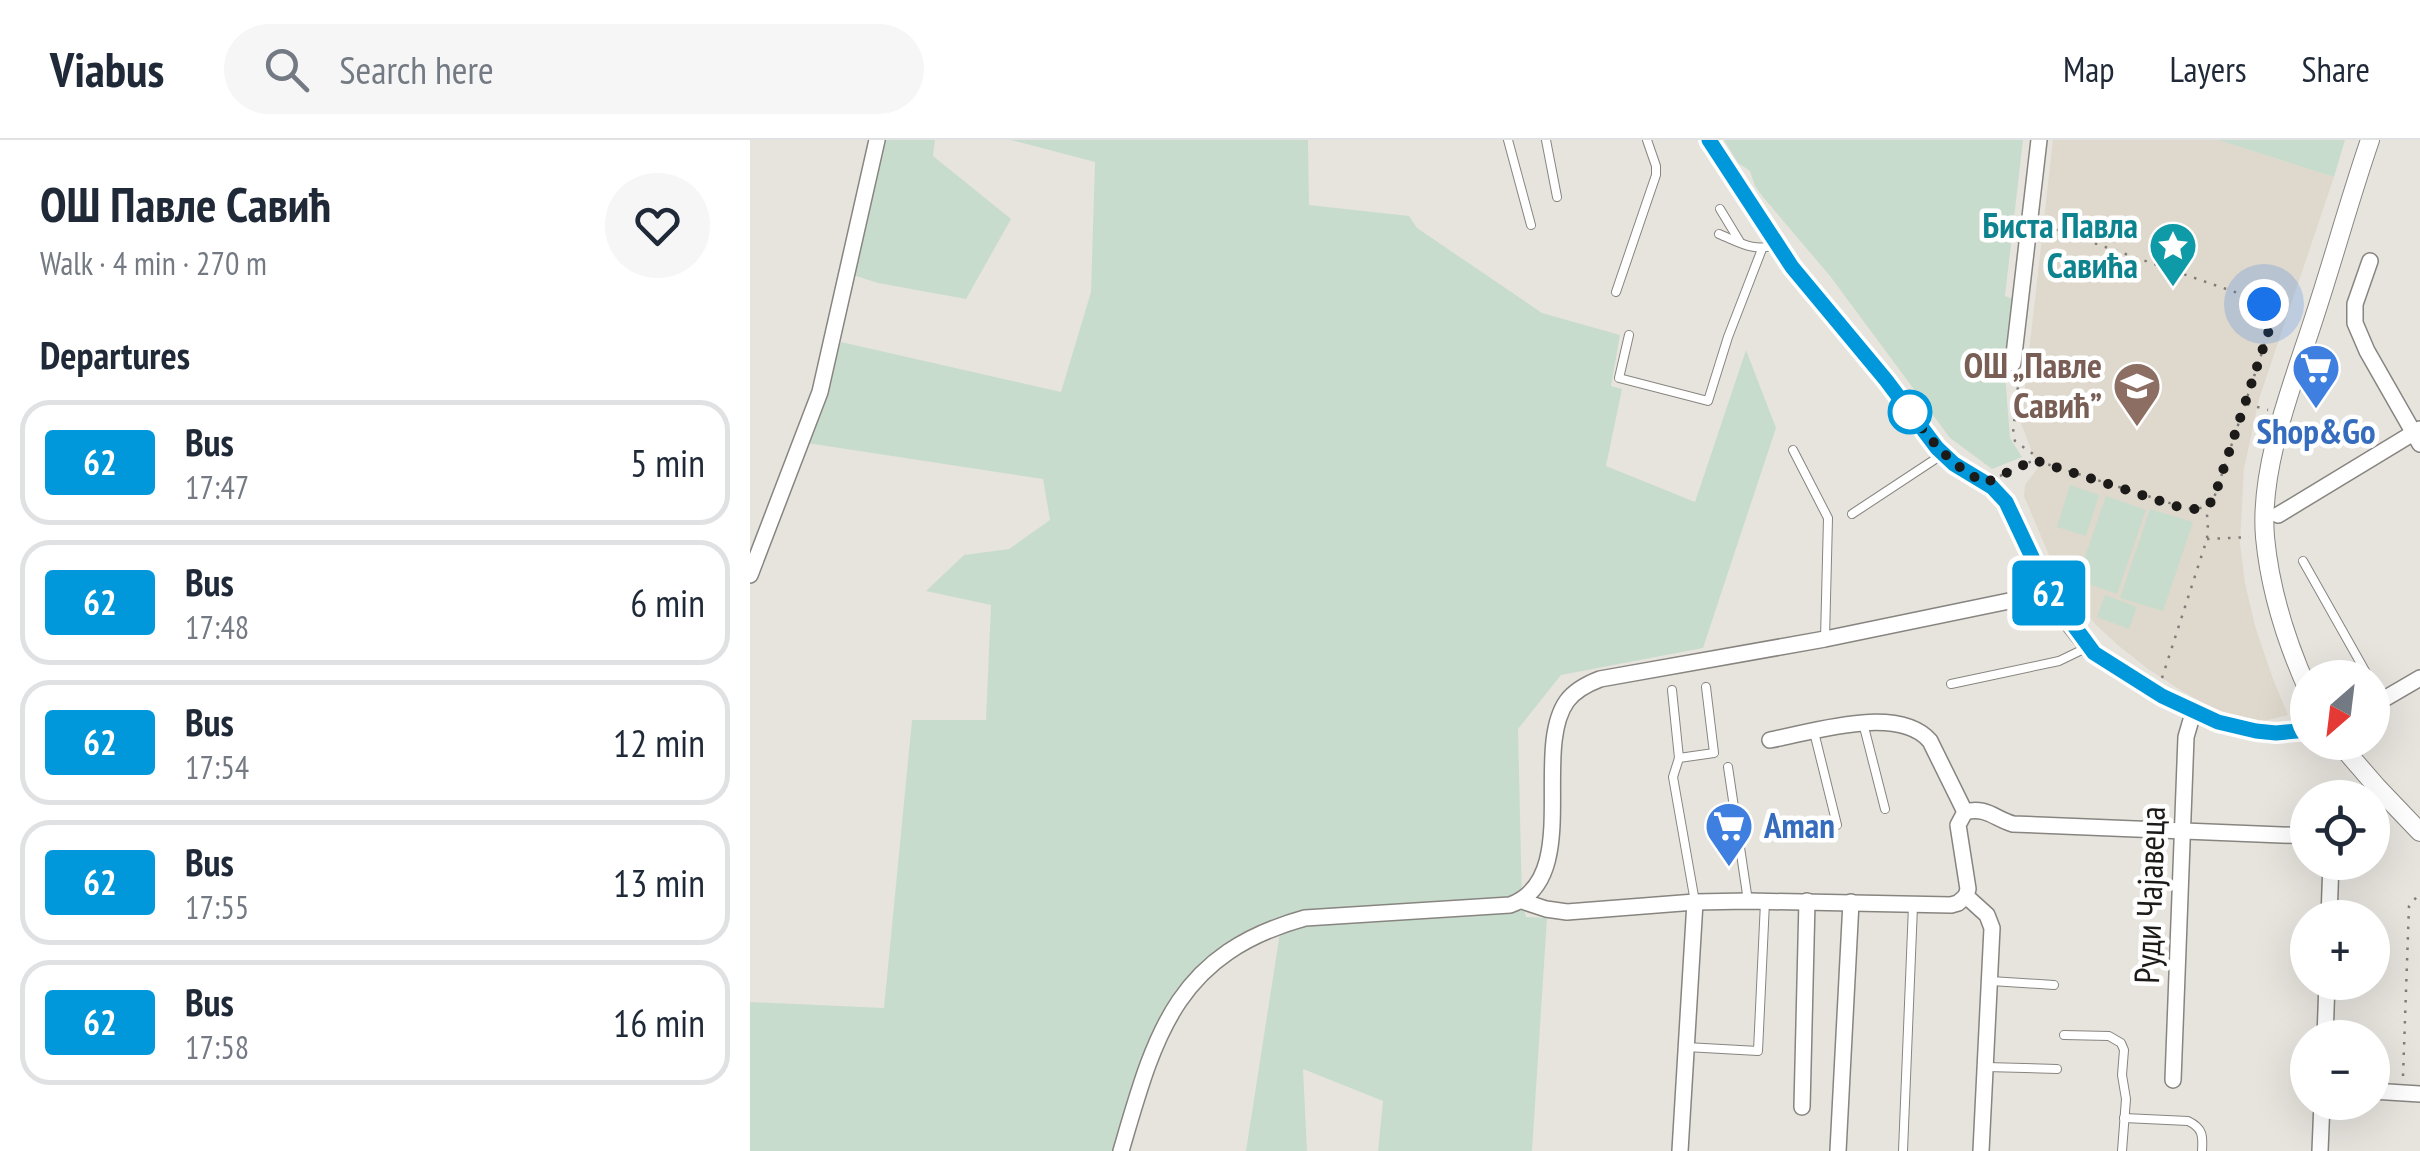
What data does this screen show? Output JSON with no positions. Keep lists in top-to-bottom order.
{
  "streets": {
    "street": ["Руди Чајавеца"]
  },
  "places": {
    "place": ["Биста Павла Савића"],
    "supermarket": ["Shop&Go", "Aman"],
    "school or university": ["ОШ „Павле Савић”"]
  },
  "lines": ["bus line 62"],
  "north": "bottom left",
  "page": {
    "header": "Viabus",
    "search": "Search here",
    "nav": ["Map", "Layers", "Share"],
    "heading": [
      ["ОШ Павле Савић", "Walk · 4 min · 270 m"],
      "Departures"
    ],
    "on_map": "62",
    "list": [
      {
        "mark": "62",
        "name": "Bus",
        "note": "17:47",
        "value": "5 min"
      },
      {
        "mark": "62",
        "name": "Bus",
        "note": "17:48",
        "value": "6 min"
      },
      {
        "mark": "62",
        "name": "Bus",
        "note": "17:54",
        "value": "12 min"
      },
      {
        "mark": "62",
        "name": "Bus",
        "note": "17:55",
        "value": "13 min"
      },
      {
        "mark": "62",
        "name": "Bus",
        "note": "17:58",
        "value": "16 min"
      }
    ],
    "map_buttons": ["+", "−"]
  }
}
